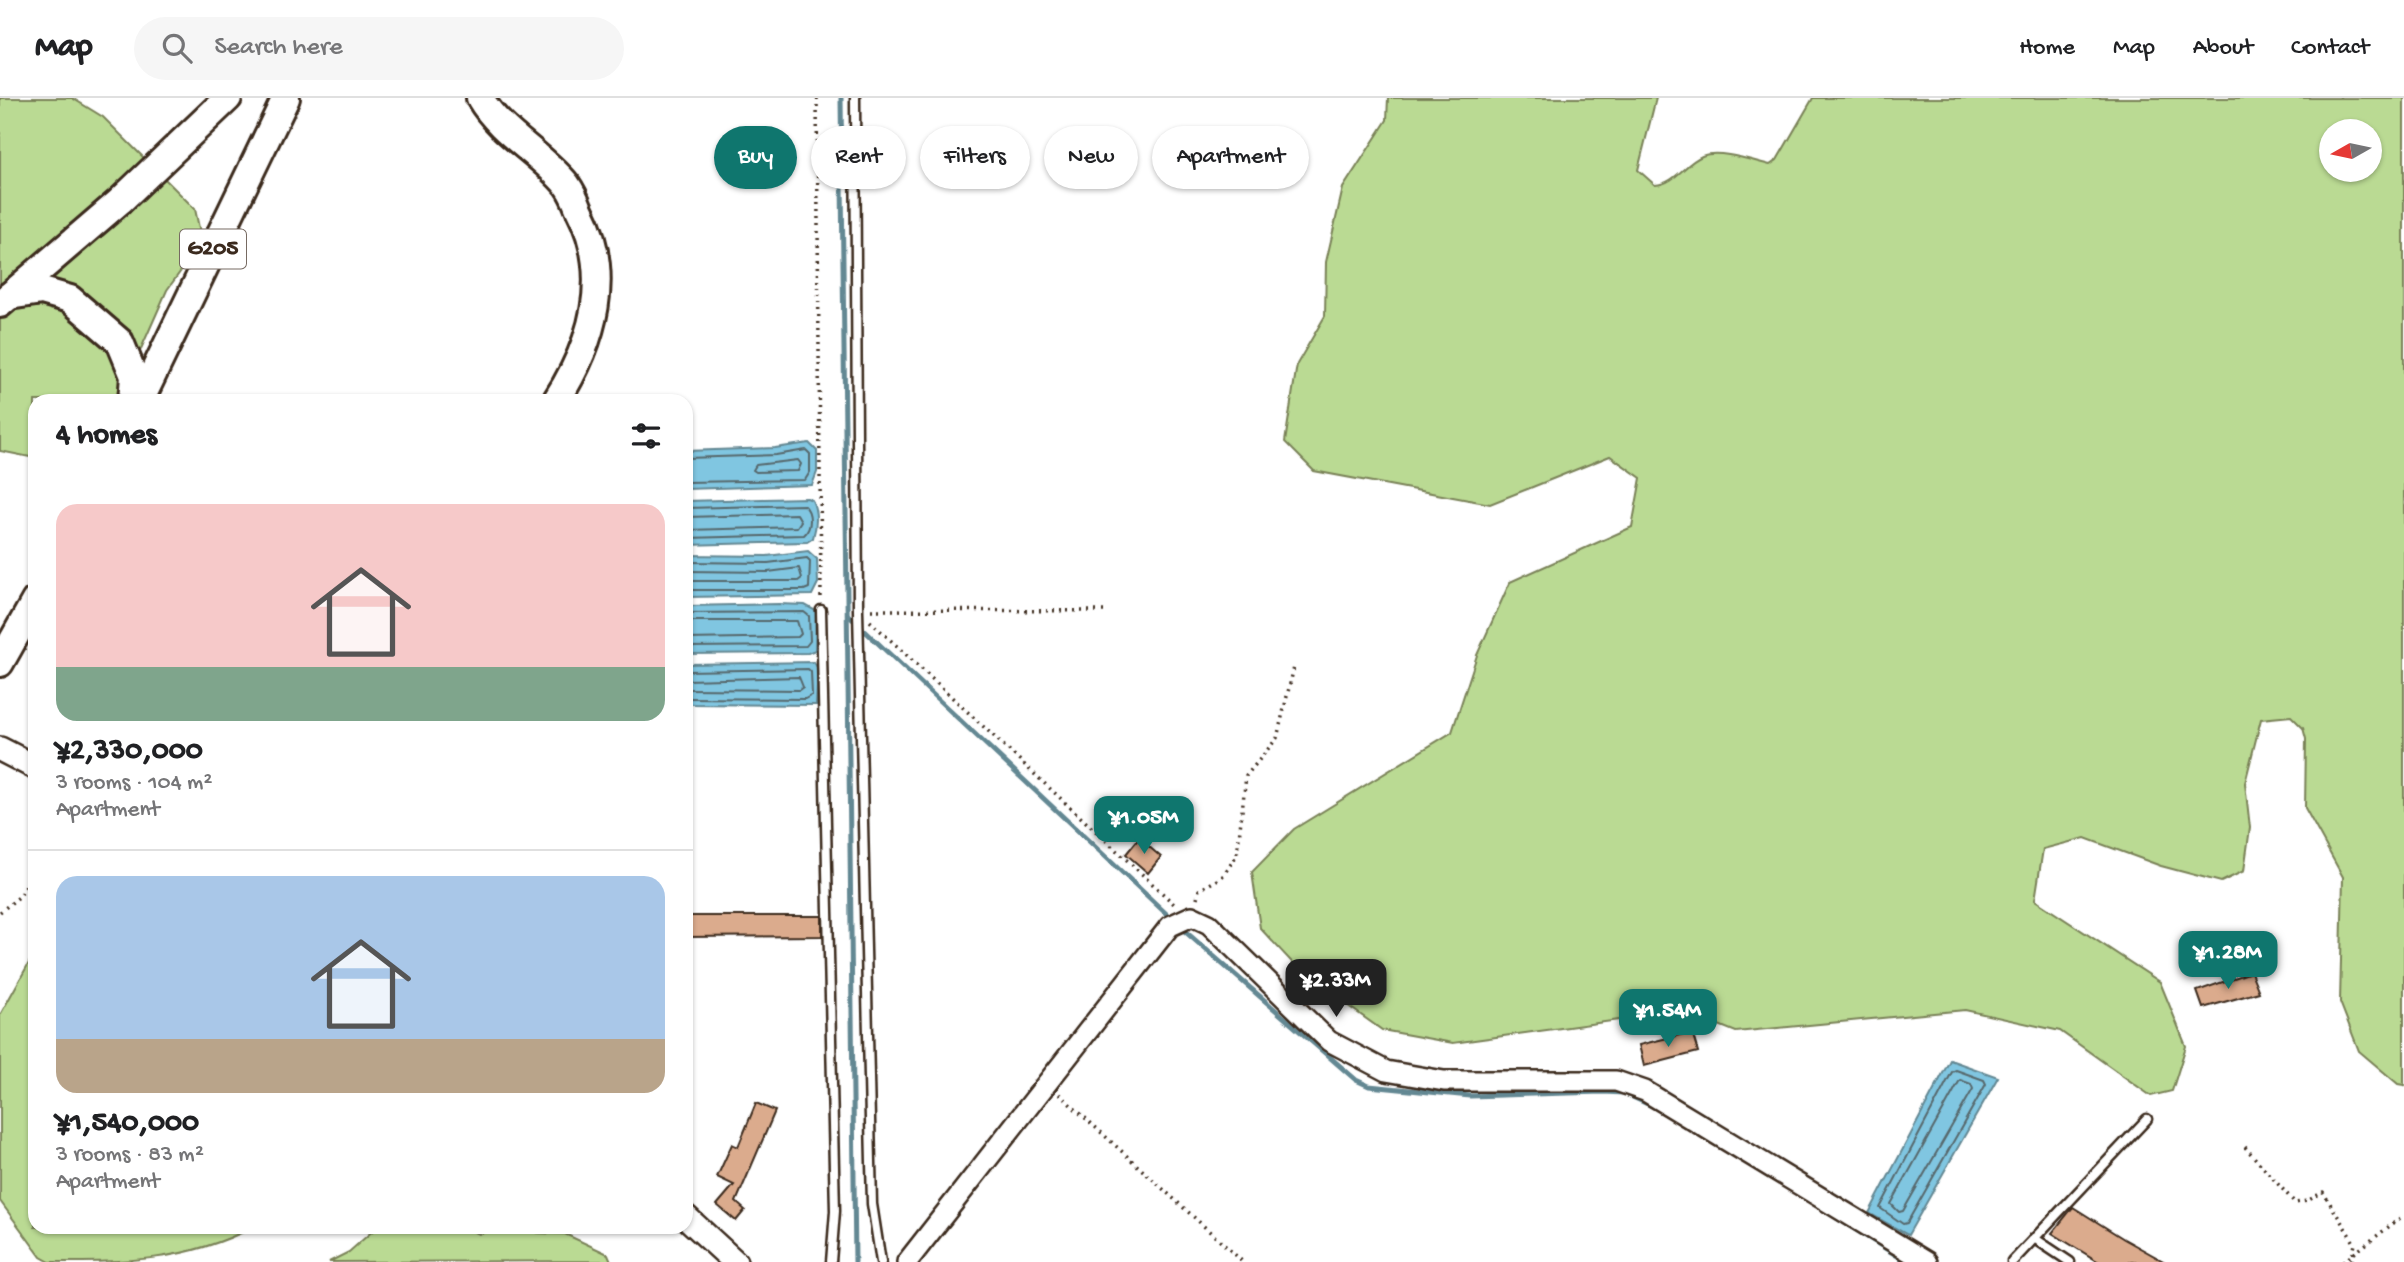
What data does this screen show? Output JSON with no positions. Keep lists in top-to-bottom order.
{
  "streets": {
    "highway": ["G205"]
  },
  "north": "left",
  "page": {
    "header": "Map",
    "search": "Search here",
    "nav": [
      "Home",
      "Map",
      "About",
      "Contact"
    ],
    "chip": [
      "Buy",
      "Rent",
      "Filters",
      "New",
      "Apartment"
    ],
    "heading": "4 homes",
    "list": [
      {
        "name": "¥2,330,000",
        "note": "3 rooms · 104 m² · Apartment"
      },
      {
        "name": "¥1,540,000",
        "note": "3 rooms · 83 m² · Apartment"
      }
    ],
    "price": [
      "¥1.05M",
      "¥1.28M",
      "¥2.33M",
      "¥1.54M"
    ]
  }
}
